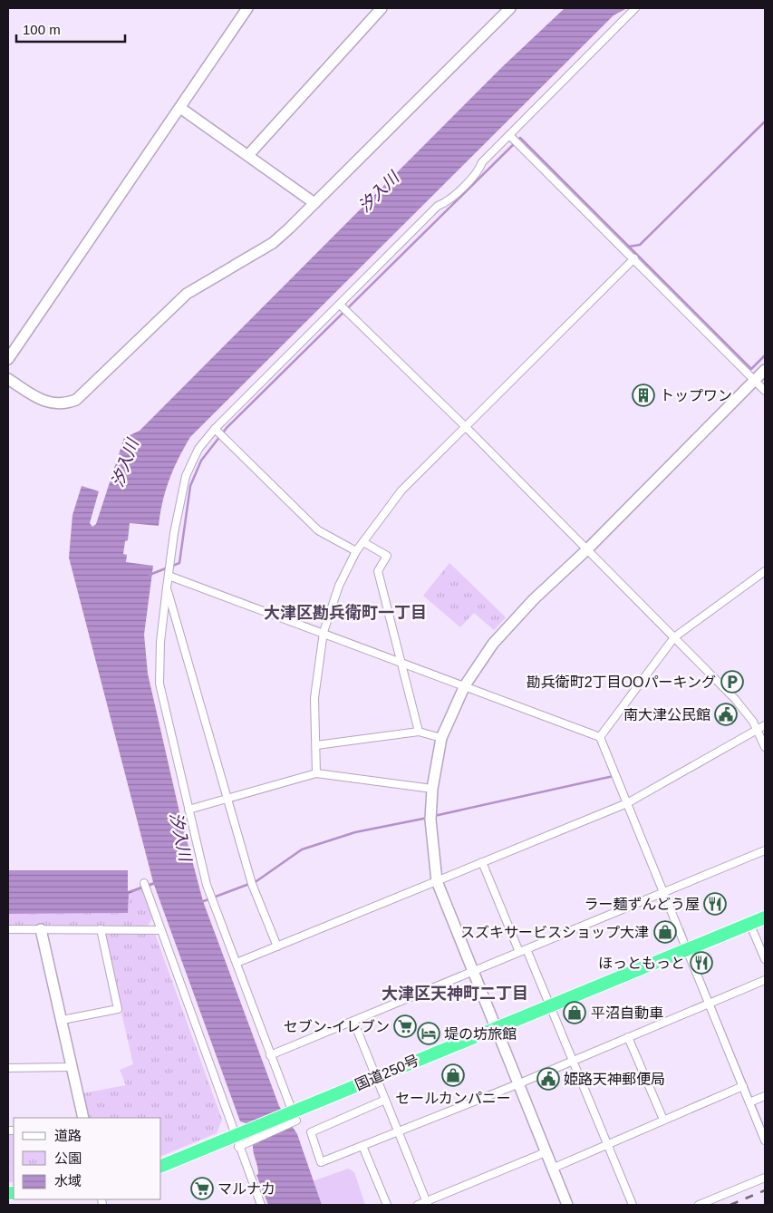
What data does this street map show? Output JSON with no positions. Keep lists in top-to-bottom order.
{
  "streets": {
    "highway": ["国道250号"]
  },
  "districts": ["大津区勘兵衛町一丁目", "大津区天神町二丁目"],
  "water": ["汐入川"],
  "places": {
    "building": ["トップワン"],
    "parking": ["勘兵衛町2丁目OOパーキング"],
    "public building": ["南大津公民館", "姫路天神郵便局"],
    "restaurant": ["ラー麺ずんどう屋", "ほっともっと"],
    "shop": ["スズキサービスショップ大津", "平沼自動車", "セールカンパニー"],
    "supermarket": ["セブン-イレブン", "マルナカ"],
    "hotel": ["堤の坊旅館"]
  },
  "legend": ["道路", "公園", "水域"],
  "scale_bar": "100 m"
}
